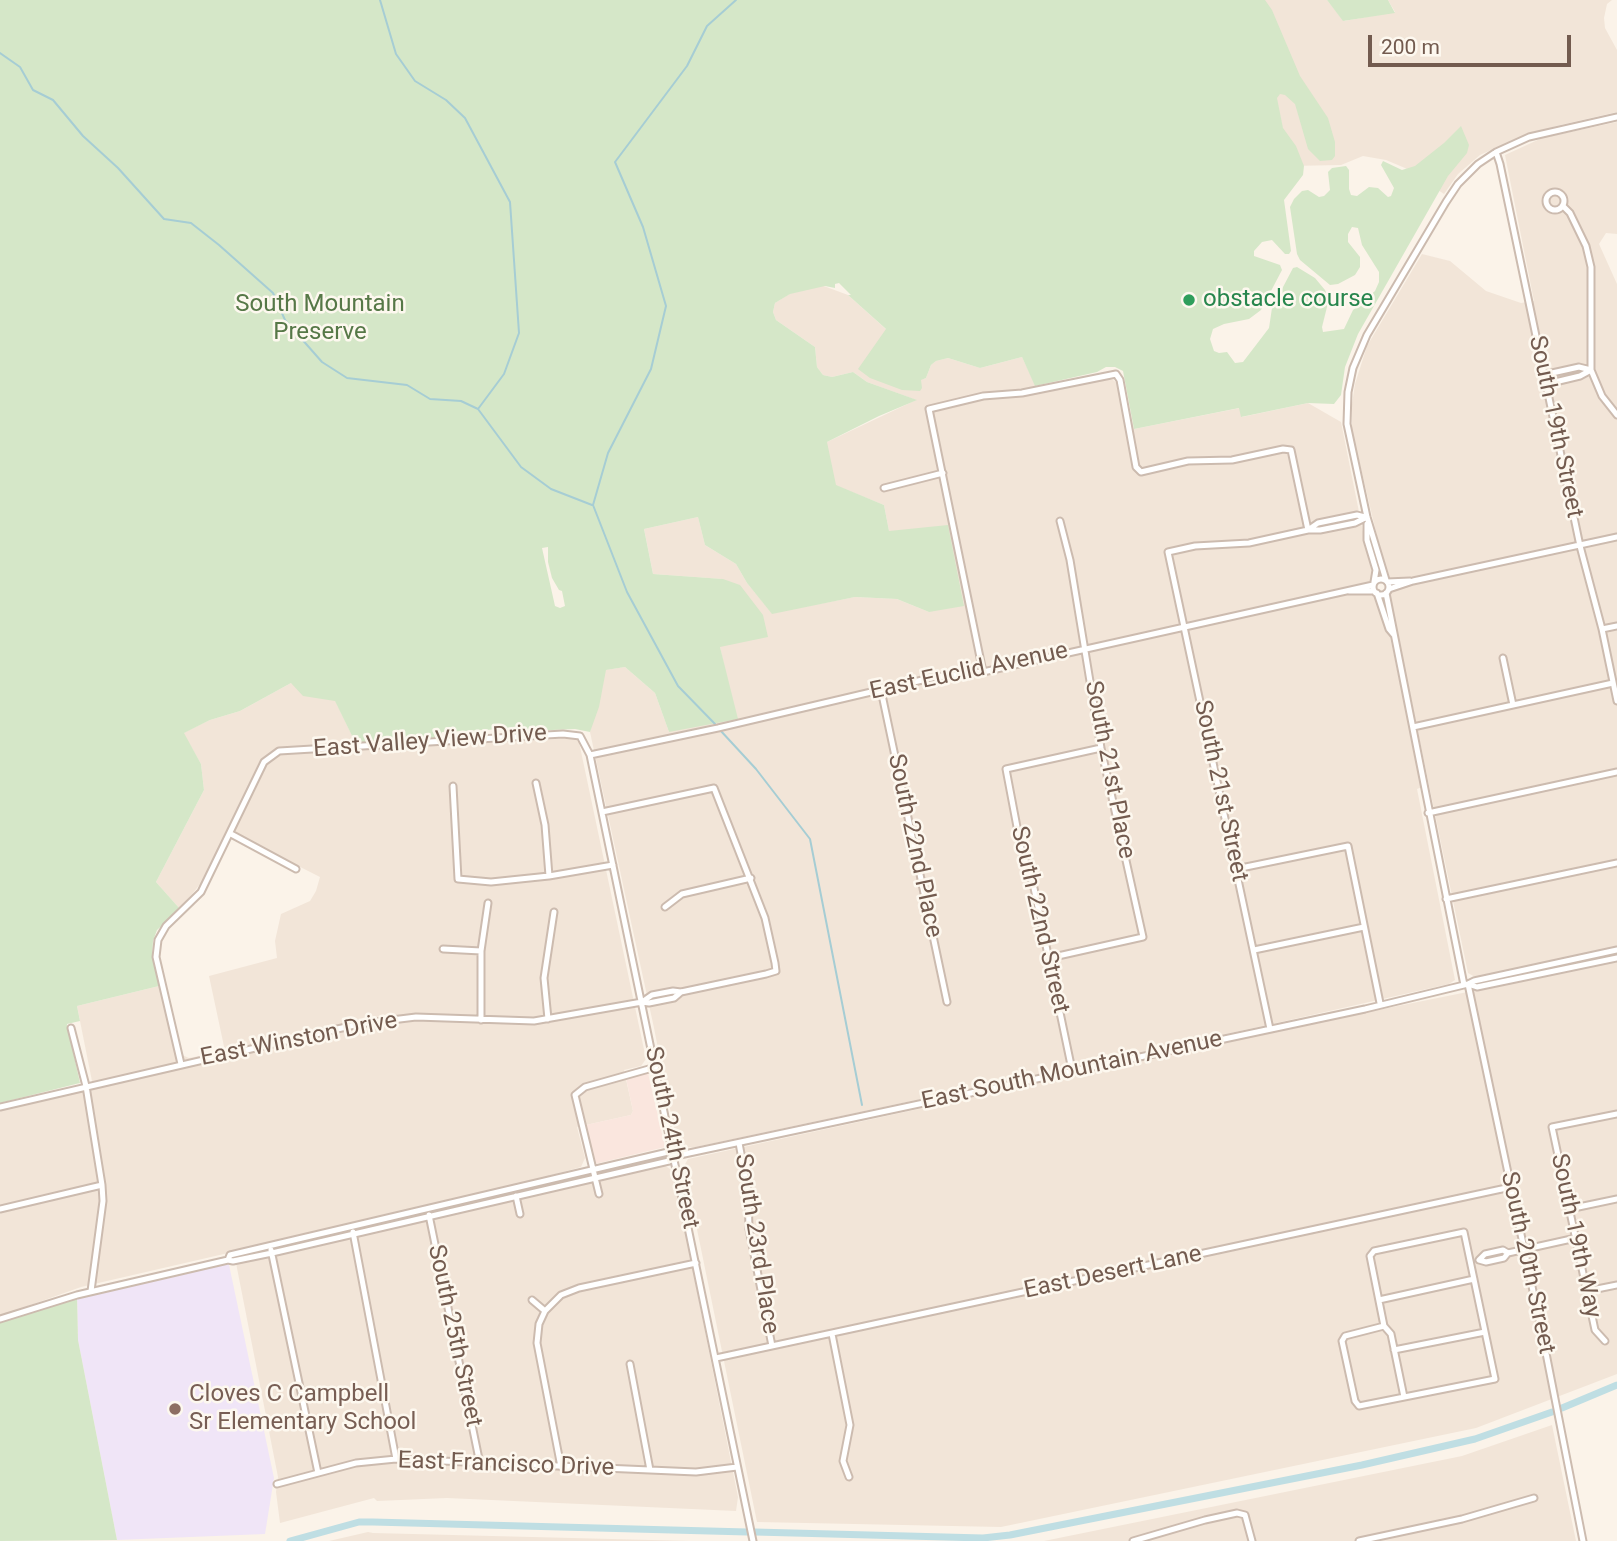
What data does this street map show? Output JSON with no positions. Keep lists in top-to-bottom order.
{
  "streets": {
    "street": [
      "South 19th Street",
      "East Euclid Avenue",
      "East Valley View Drive",
      "South 21st Place",
      "South 21st Street",
      "South 22nd Place",
      "South 22nd Street",
      "East Winston Drive",
      "East South Mountain Avenue",
      "South 24th Street",
      "South 19th Way",
      "South 23rd Place",
      "South 20th Street",
      "East Desert Lane",
      "South 25th Street",
      "East Francisco Drive"
    ]
  },
  "crossings": [
    ["South 19th Street", "South 20th Street"],
    ["East Euclid Avenue", "South 21st Place"],
    ["East Euclid Avenue", "South 21st Street"],
    ["East Euclid Avenue", "South 22nd Place"],
    ["East Euclid Avenue", "South 24th Street"],
    ["East Euclid Avenue", "South 20th Street"],
    ["East Valley View Drive", "South 24th Street"],
    ["South 21st Place", "South 22nd Street"],
    ["South 21st Street", "East South Mountain Avenue"],
    ["South 22nd Street", "East South Mountain Avenue"],
    ["East Winston Drive", "South 24th Street"],
    ["East South Mountain Avenue", "South 24th Street"],
    ["East South Mountain Avenue", "South 23rd Place"],
    ["East South Mountain Avenue", "South 20th Street"],
    ["East South Mountain Avenue", "South 25th Street"],
    ["South 24th Street", "East Desert Lane"],
    ["South 24th Street", "East Francisco Drive"],
    ["South 23rd Place", "East Desert Lane"],
    ["South 20th Street", "East Desert Lane"],
    ["South 25th Street", "East Francisco Drive"]
  ],
  "parks": ["South Mountain Preserve"],
  "places": ["obstacle course", "Cloves C Campbell Sr Elementary School"],
  "scale_bar": "200 m"
}
